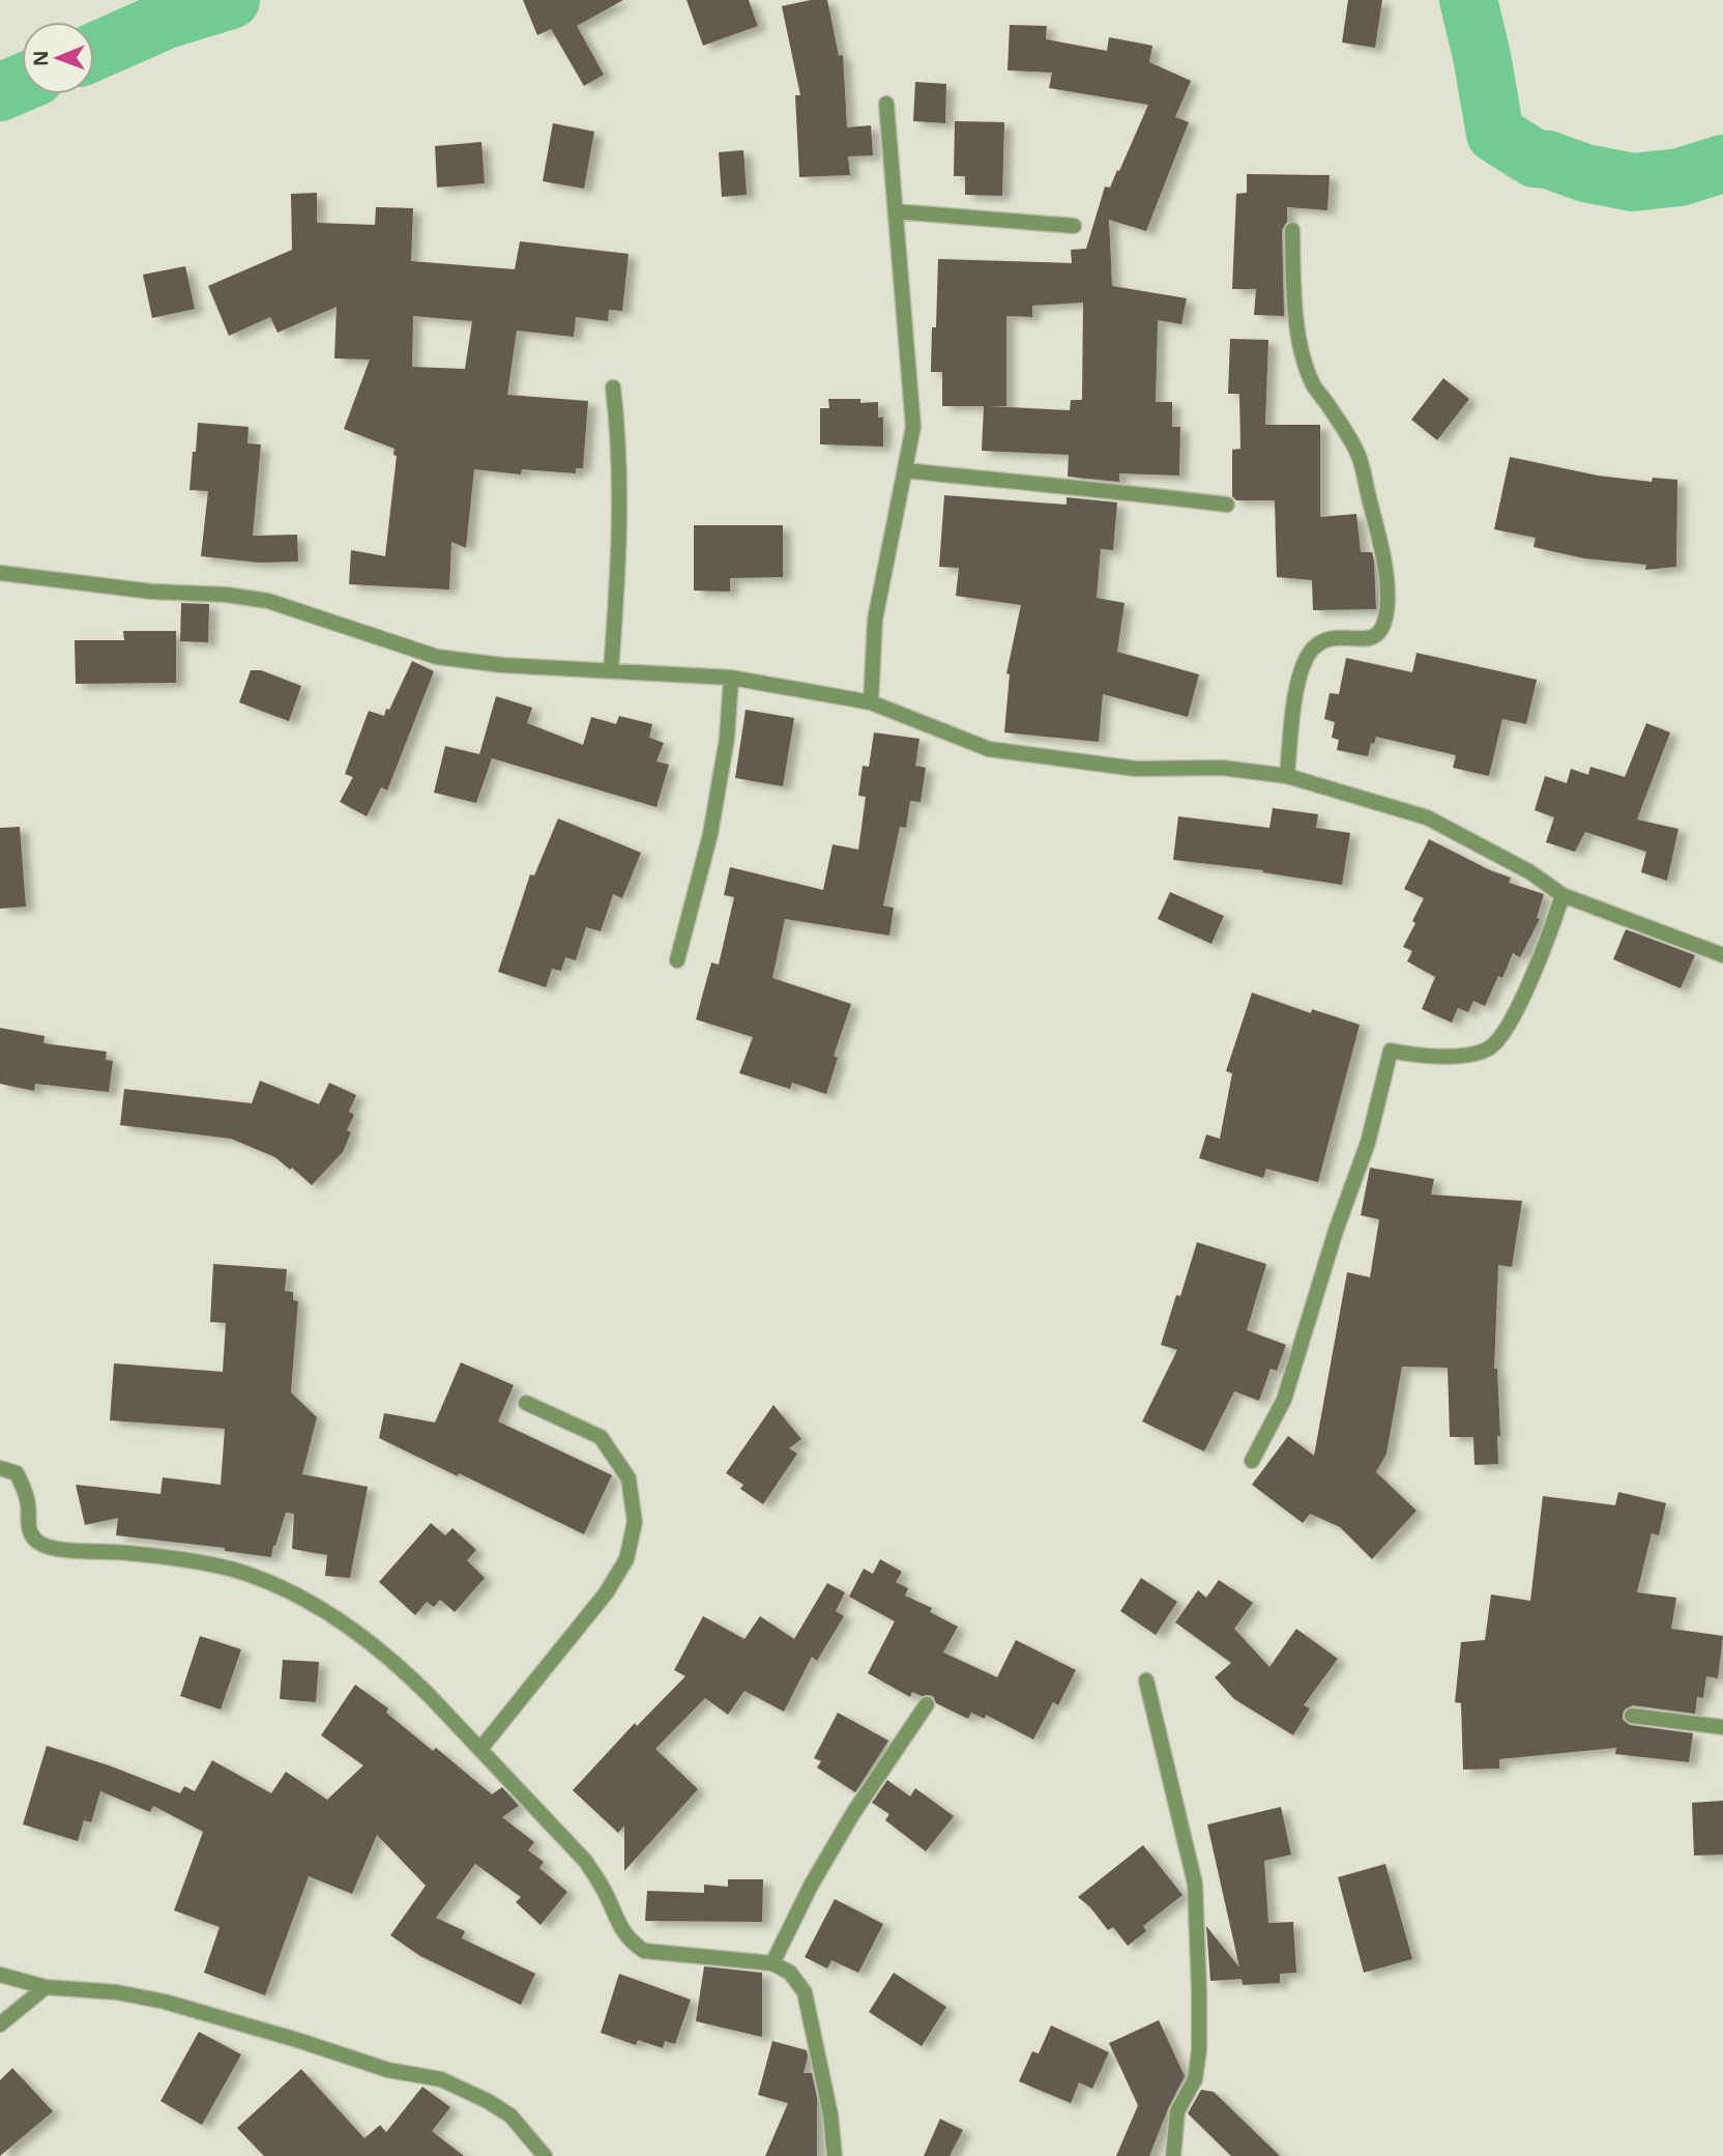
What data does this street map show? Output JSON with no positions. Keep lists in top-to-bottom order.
{
  "north": "left"
}
